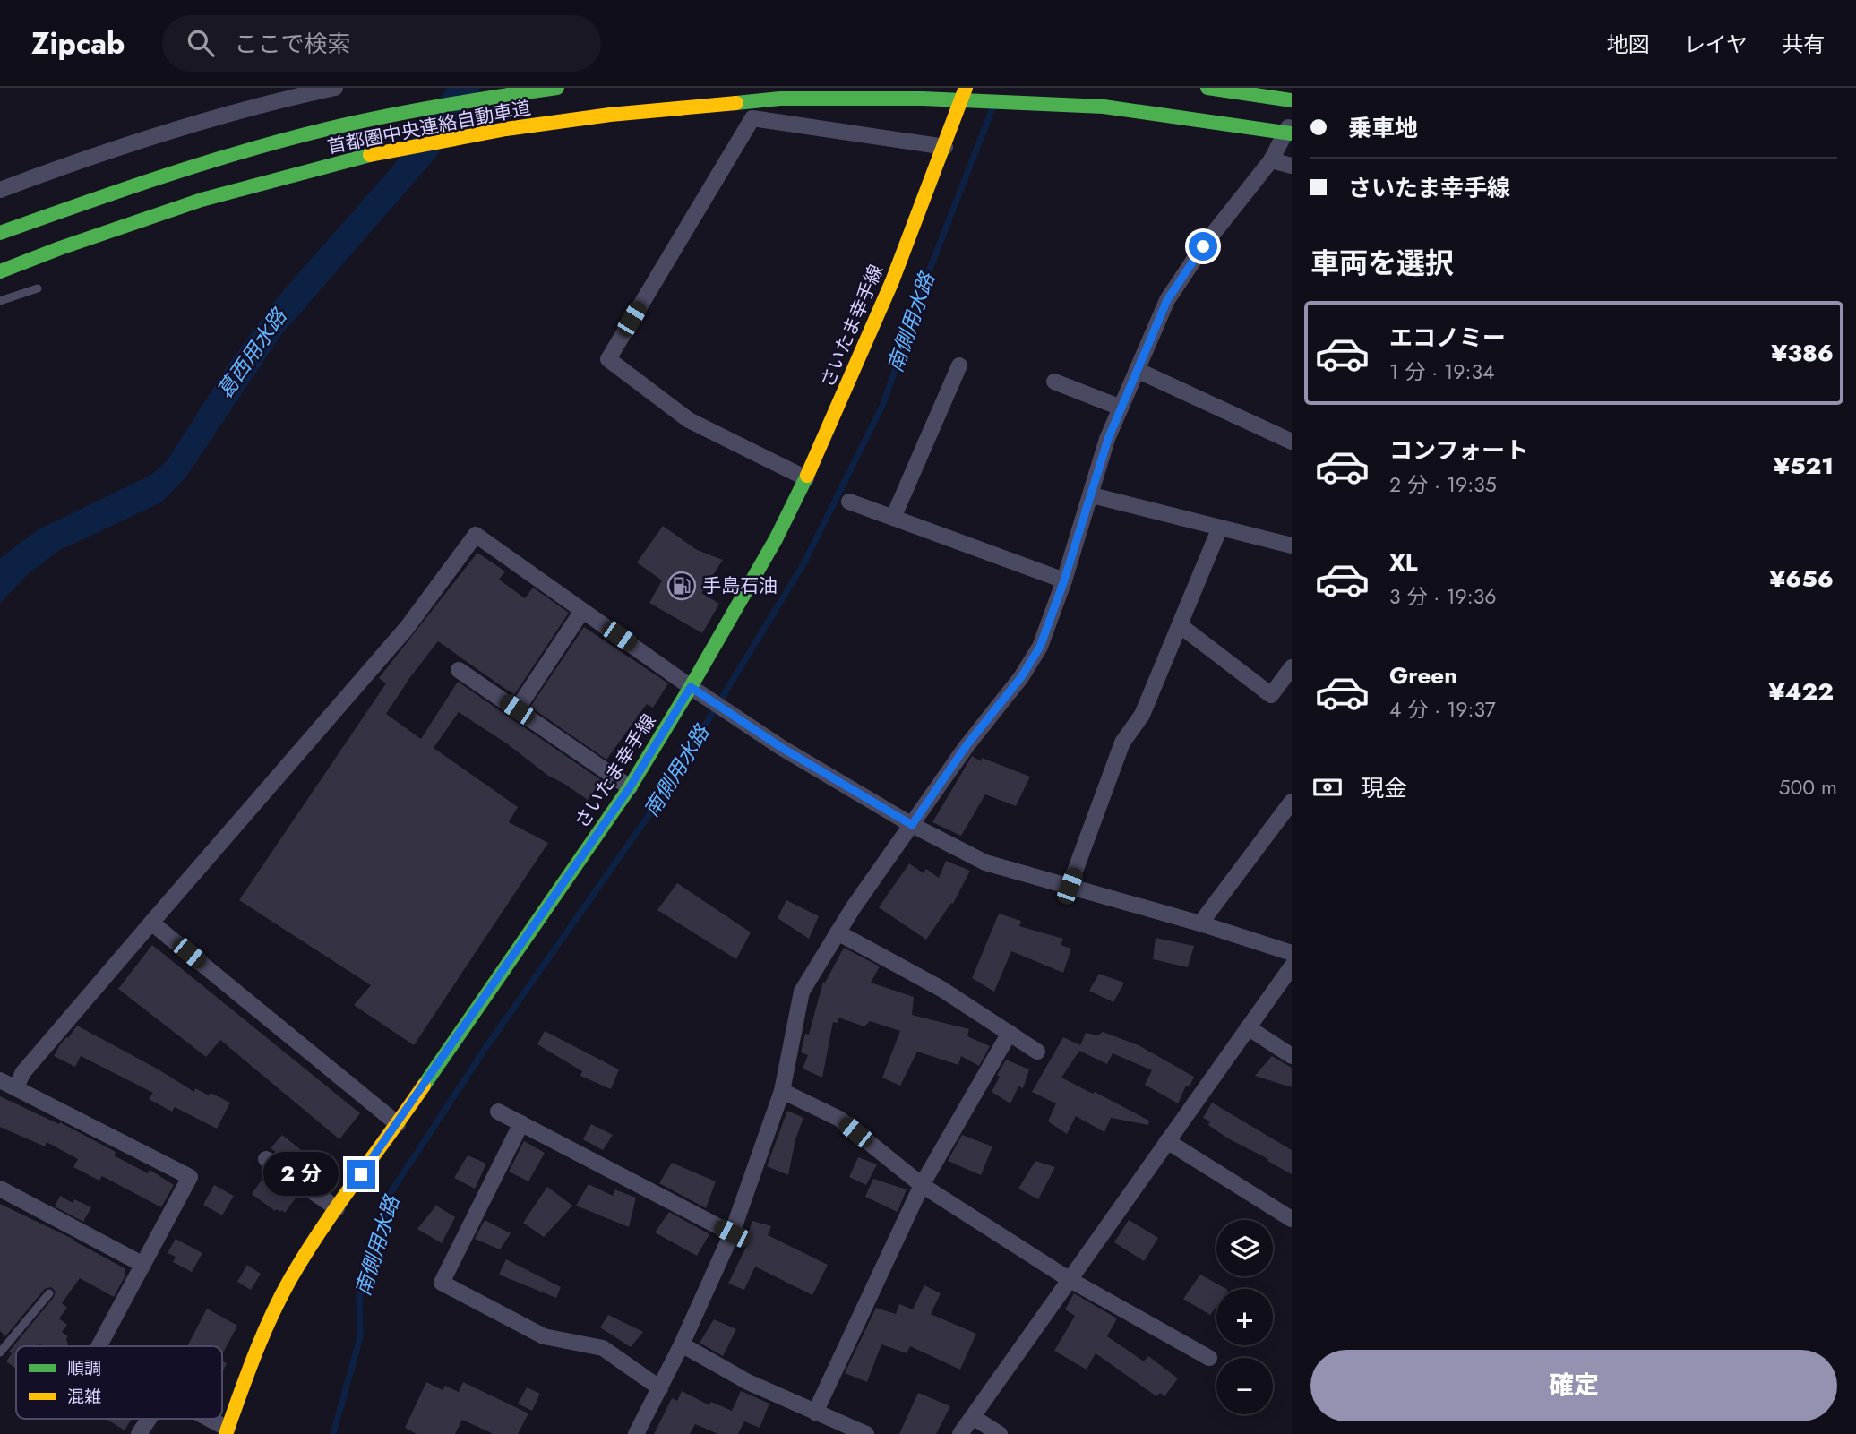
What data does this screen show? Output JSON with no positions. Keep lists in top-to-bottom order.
{
  "streets": {
    "main road": ["首都圏中央連絡自動車道", "さいたま幸手線"]
  },
  "water": ["南側用水路", "葛西用水路"],
  "places": {
    "fuel station": ["手島石油"]
  },
  "legend": ["順調", "混雑"],
  "page": {
    "header": "Zipcab",
    "search": "ここで検索",
    "nav": ["地図", "レイヤ", "共有"],
    "banner": ["乗車地", "さいたま幸手線"],
    "heading": "車両を選択",
    "list": [
      {
        "name": "エコノミー",
        "note": "1 分 · 19:34",
        "value": "¥386"
      },
      {
        "name": "コンフォート",
        "note": "2 分 · 19:35",
        "value": "¥521"
      },
      {
        "name": "XL",
        "note": "3 分 · 19:36",
        "value": "¥656"
      },
      {
        "name": "Green",
        "note": "4 分 · 19:37",
        "value": "¥422"
      }
    ],
    "pay": ["現金", "500 m"],
    "bubble": "2 分",
    "map_buttons": ["+", "−"],
    "buttons": "確定"
  }
}
